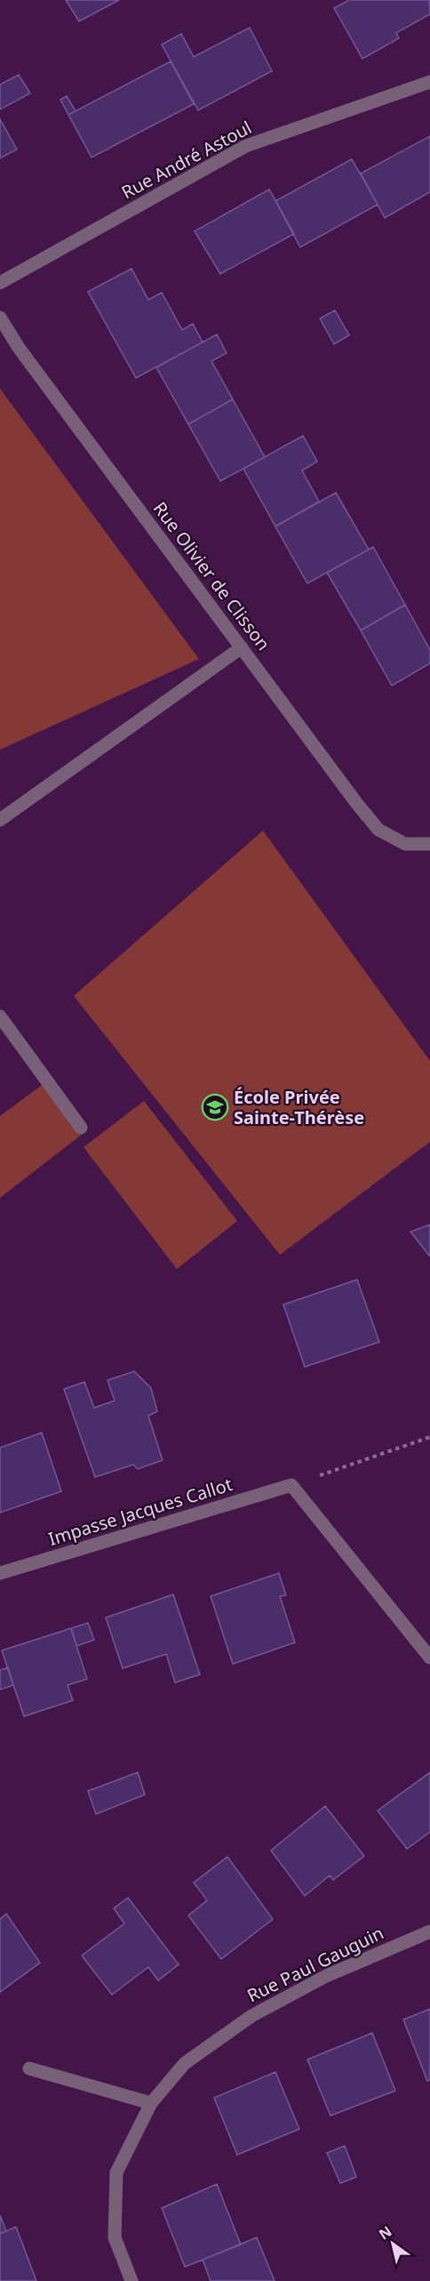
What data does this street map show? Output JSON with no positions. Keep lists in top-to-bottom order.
{
  "streets": {
    "street": [
      "Rue André Astoul",
      "Rue Olivier de Clisson",
      "Impasse Jacques Callot",
      "Rue Paul Gauguin"
    ]
  },
  "places": {
    "school or university": ["École Privée Sainte-Thérèse"]
  },
  "north": "top left"
}
